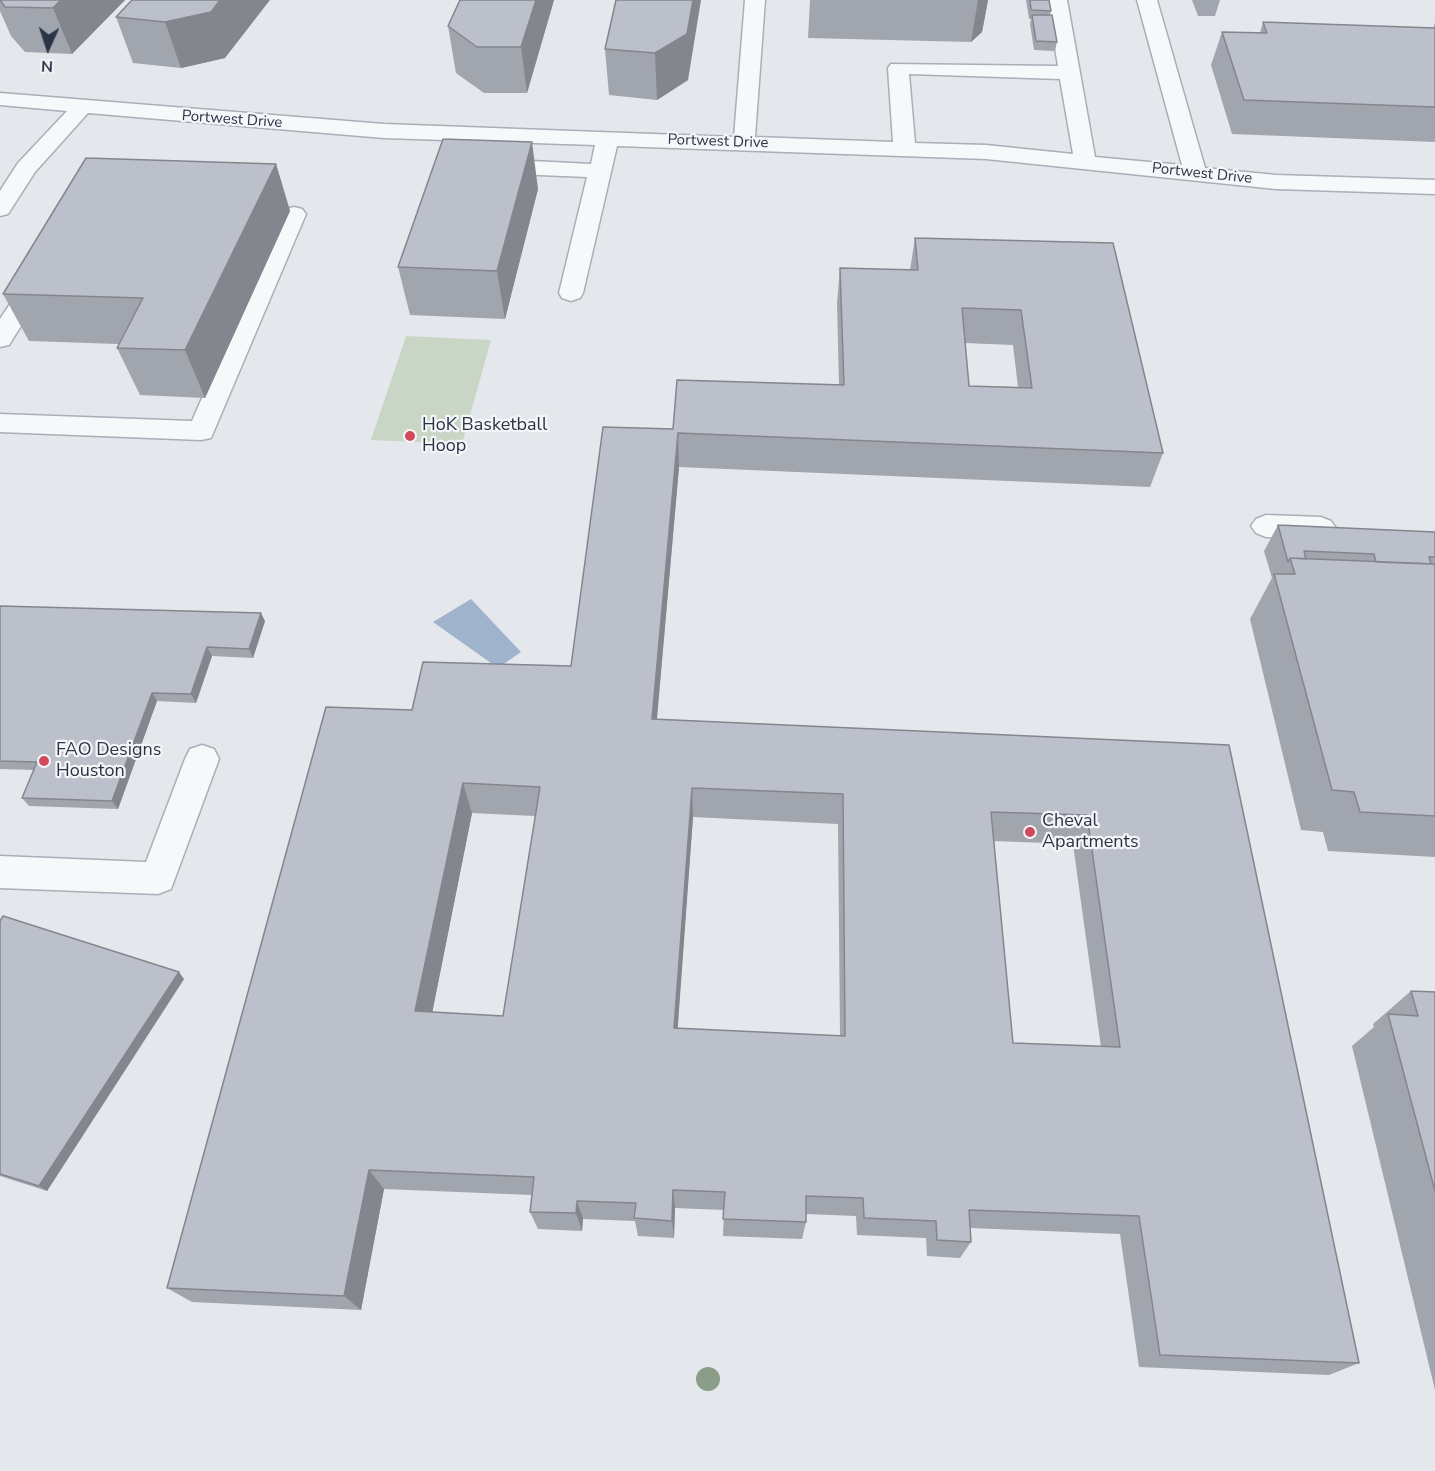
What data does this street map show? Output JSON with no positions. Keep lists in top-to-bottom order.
{
  "streets": {
    "street": ["Portwest Drive"]
  },
  "places": ["HoK Basketball Hoop", "FAO Designs Houston", "Cheval Apartments"],
  "north": "bottom"
}
